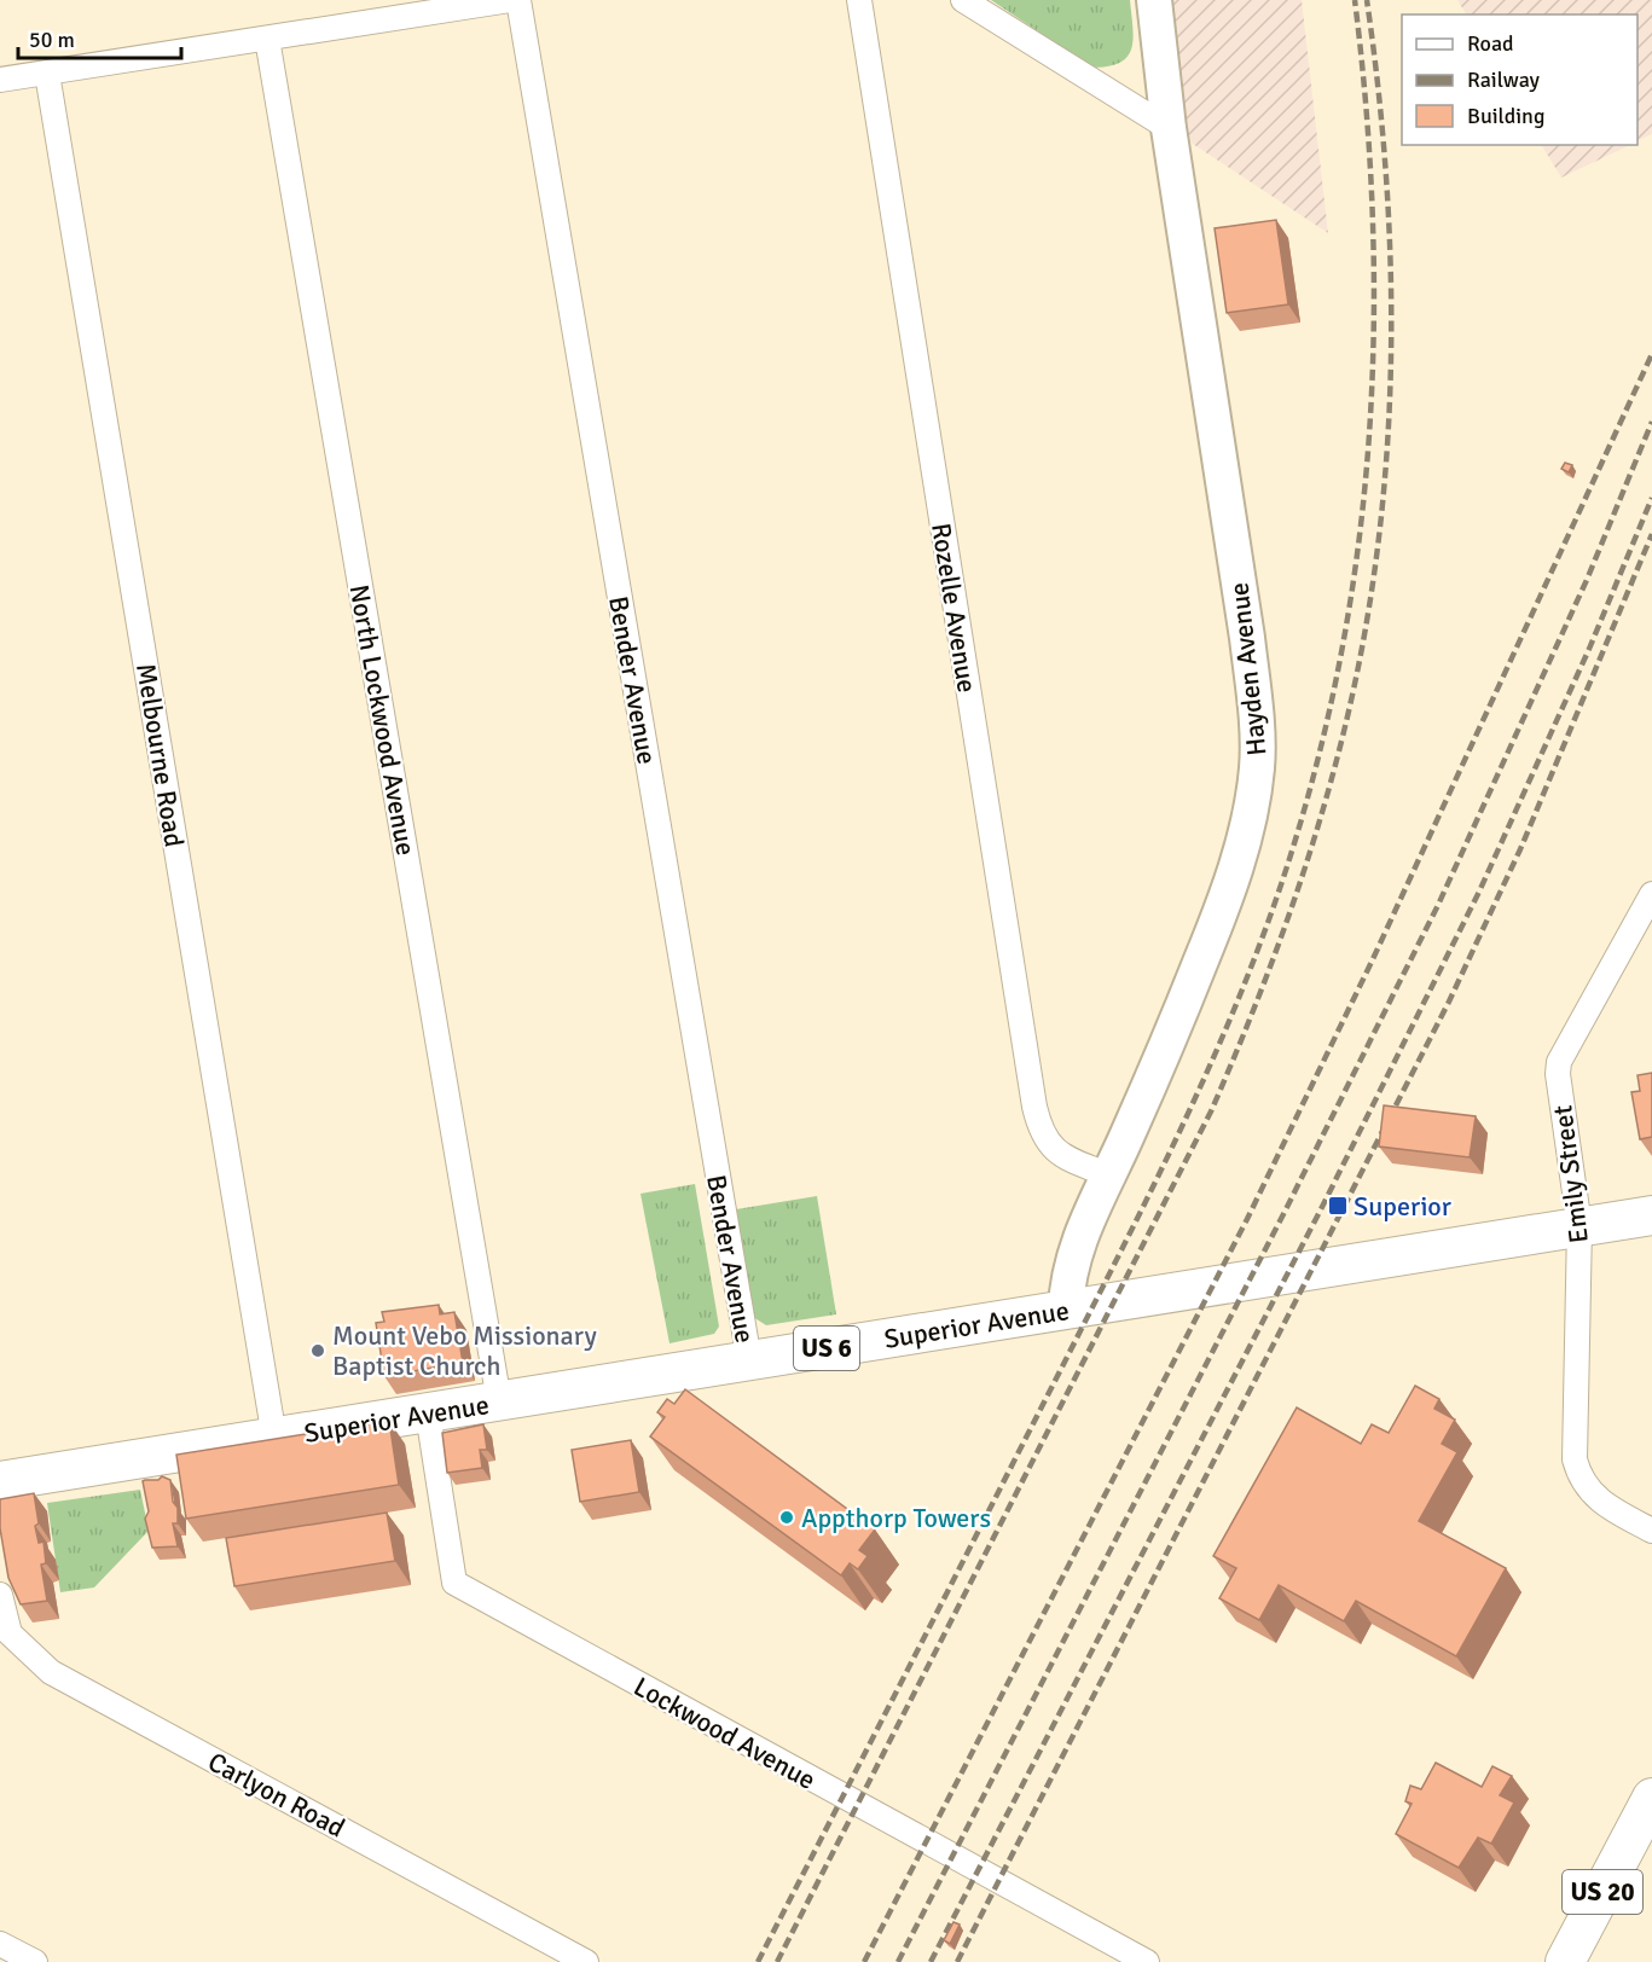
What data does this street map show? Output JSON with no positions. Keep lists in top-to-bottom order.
{
  "streets": {
    "main road": ["Superior Avenue", "US 6", "US 20"],
    "street": [
      "Rozelle Avenue",
      "Hayden Avenue",
      "Bender Avenue",
      "North Lockwood Avenue",
      "Melbourne Road",
      "Emily Street",
      "Lockwood Avenue",
      "Carlyon Road"
    ]
  },
  "crossings": [
    ["Rozelle Avenue", "Hayden Avenue"],
    ["Hayden Avenue", "Superior Avenue"],
    ["Bender Avenue", "Superior Avenue"],
    ["North Lockwood Avenue", "Superior Avenue"],
    ["Melbourne Road", "Superior Avenue"],
    ["Emily Street", "Superior Avenue"],
    ["Superior Avenue", "Lockwood Avenue"]
  ],
  "places": {
    "transit": ["Superior"],
    "other": ["Mount Vebo Missionary Baptist Church", "Appthorp Towers"]
  },
  "legend": ["Road", "Railway", "Building"],
  "scale_bar": "50 m"
}
